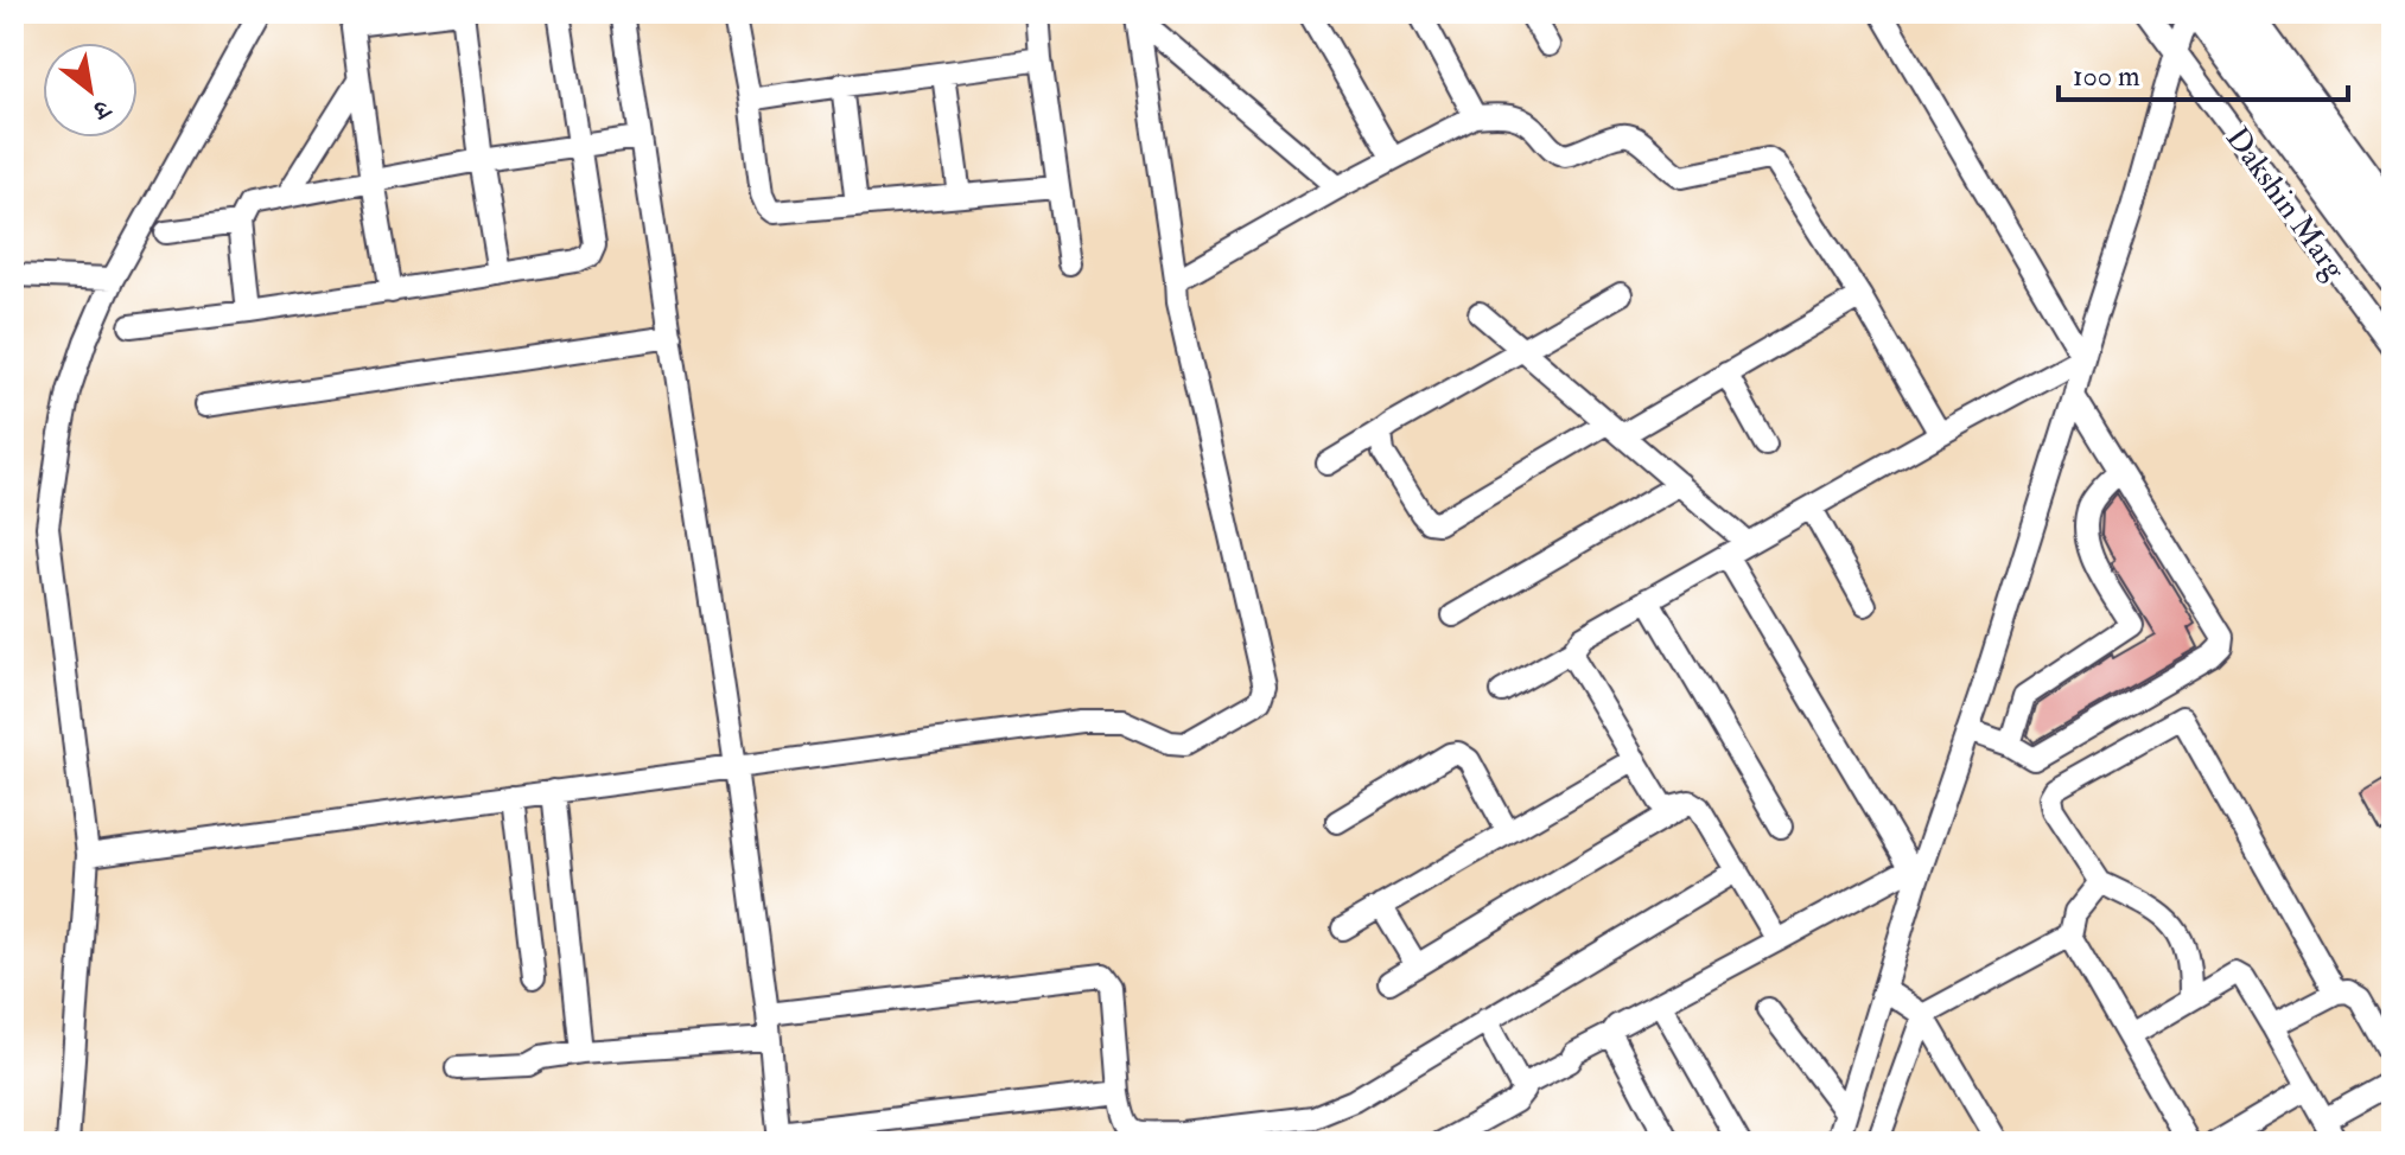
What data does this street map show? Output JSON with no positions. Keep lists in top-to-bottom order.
{
  "streets": {
    "highway": ["Dakshin Marg"]
  },
  "scale_bar": "100 m",
  "north": "bottom right"
}
